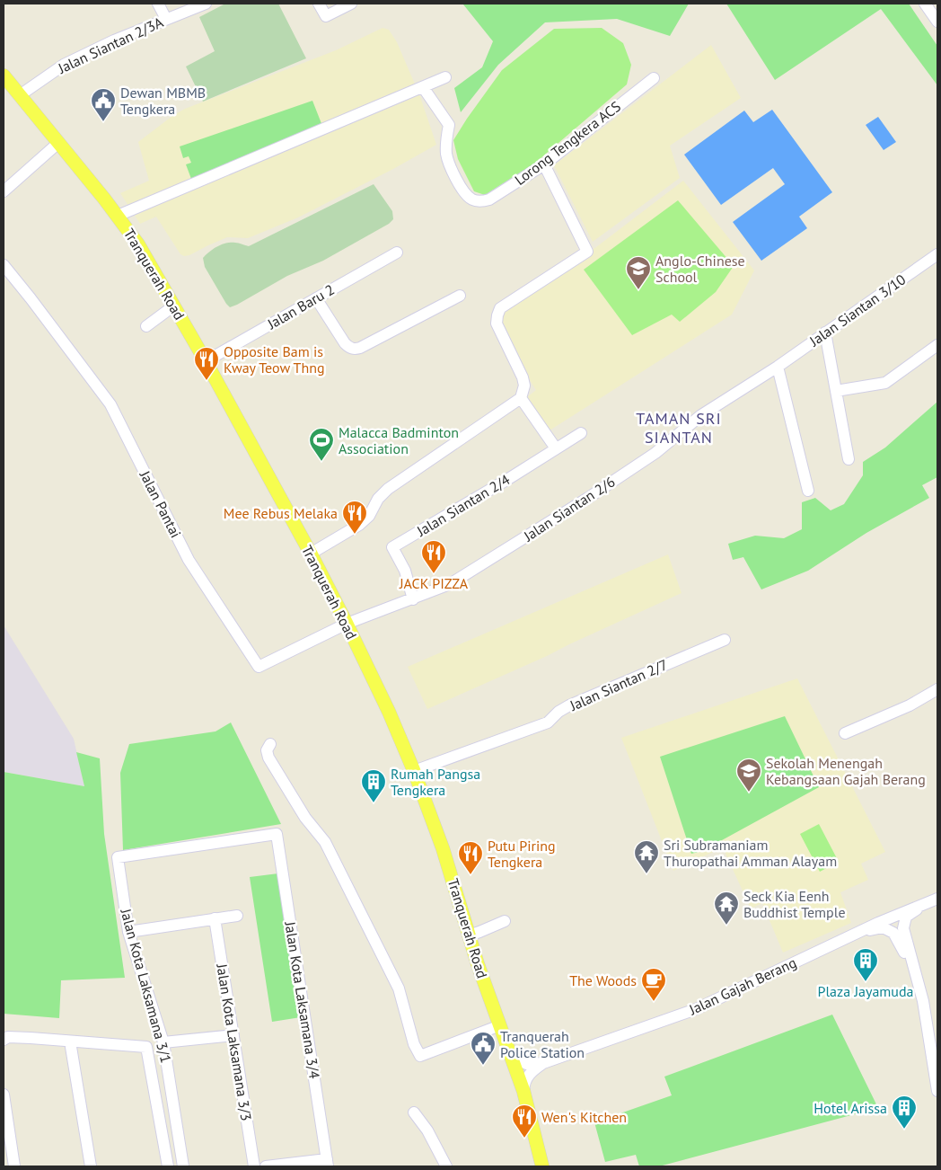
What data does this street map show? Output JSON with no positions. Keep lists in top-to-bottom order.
{
  "streets": {
    "main road": ["Tranquerah Road"],
    "street": [
      "Jalan Siantan 2/3A",
      "Lorong Tengkera ACS",
      "Jalan Baru 2",
      "Jalan Siantan 3/10",
      "Jalan Pantai",
      "Jalan Siantan 2/4",
      "Jalan Siantan 2/6",
      "Jalan Siantan 2/7",
      "Jalan Kota Laksamana 3/1",
      "Jalan Gajah Berang",
      "Jalan Kota Laksamana 3/4",
      "Jalan Kota Laksamana 3/3"
    ]
  },
  "crossings": [
    ["Jalan Siantan 2/3A", "Tranquerah Road"],
    ["Tranquerah Road", "Jalan Baru 2"],
    ["Tranquerah Road", "Jalan Pantai"],
    ["Tranquerah Road", "Jalan Siantan 2/6"],
    ["Tranquerah Road", "Jalan Siantan 2/7"],
    ["Tranquerah Road", "Jalan Gajah Berang"],
    ["Jalan Siantan 3/10", "Jalan Siantan 2/6"],
    ["Jalan Pantai", "Jalan Siantan 2/6"],
    ["Jalan Siantan 2/4", "Jalan Siantan 2/6"],
    ["Jalan Kota Laksamana 3/1", "Jalan Kota Laksamana 3/4"]
  ],
  "districts": ["TAMAN SRI SIANTAN"],
  "places": {
    "public building": ["Dewan MBMB Tengkera", "Tranquerah Police Station"],
    "school or university": ["Anglo-Chinese School", "Sekolah Menengah Kebangsaan Gajah Berang"],
    "restaurant": [
      "Opposite Bam is Kway Teow Thng",
      "Mee Rebus Melaka",
      "JACK PIZZA",
      "Putu Piring Tengkera",
      "Wen's Kitchen"
    ],
    "sports": ["Malacca Badminton Association"],
    "building": ["Rumah Pangsa Tengkera", "Plaza Jayamuda", "Hotel Arissa"],
    "temple": ["Sri Subramaniam Thuropathai Amman Alayam", "Seck Kia Eenh Buddhist Temple"],
    "cafe": ["The Woods"]
  }
}
